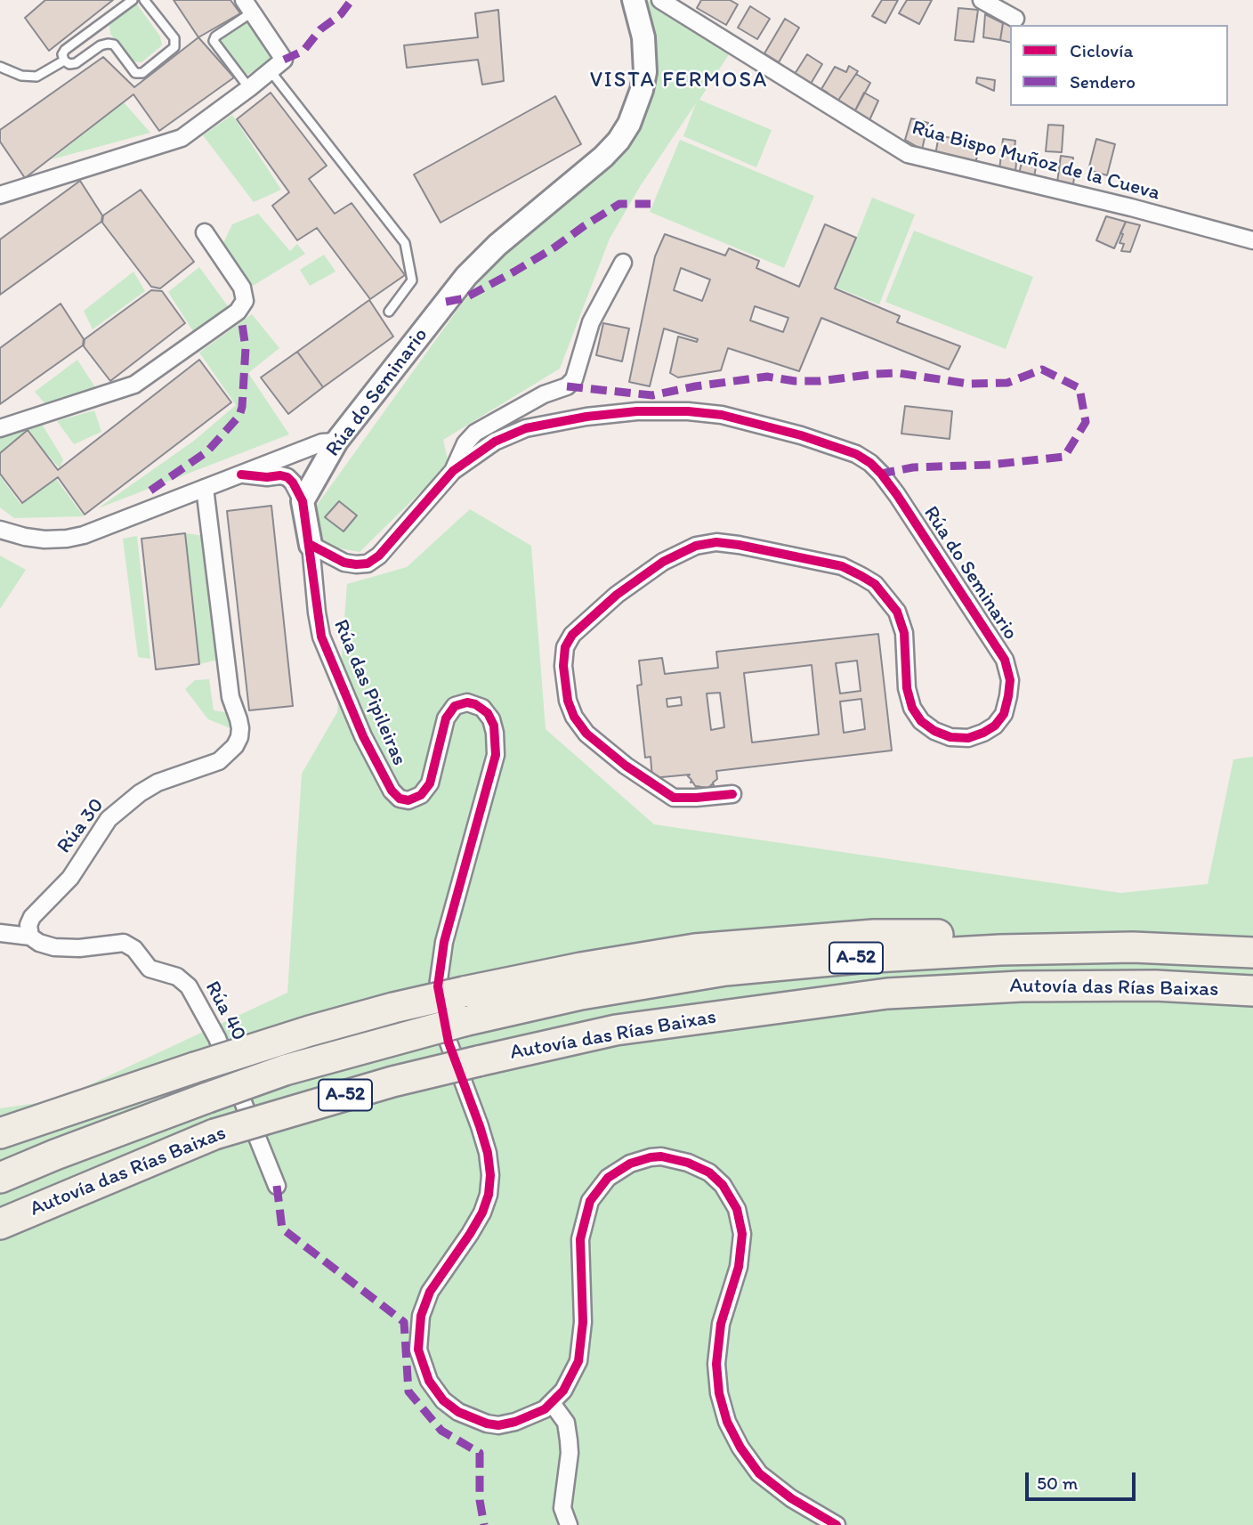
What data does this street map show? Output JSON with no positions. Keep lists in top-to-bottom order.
{
  "streets": {
    "highway": ["A-52", "Autovía das Rías Baixas"],
    "street": [
      "Rúa Bispo Muñoz de la Cueva",
      "Rúa do Seminario",
      "Rúa das Pipileiras",
      "Rúa 30",
      "Rúa 40"
    ]
  },
  "crossings": [
    ["Rúa do Seminario", "Rúa das Pipileiras"],
    ["Rúa 30", "Rúa 40"]
  ],
  "districts": ["VISTA FERMOSA"],
  "legend": ["Ciclovía", "Sendero"],
  "scale_bar": "50 m"
}
